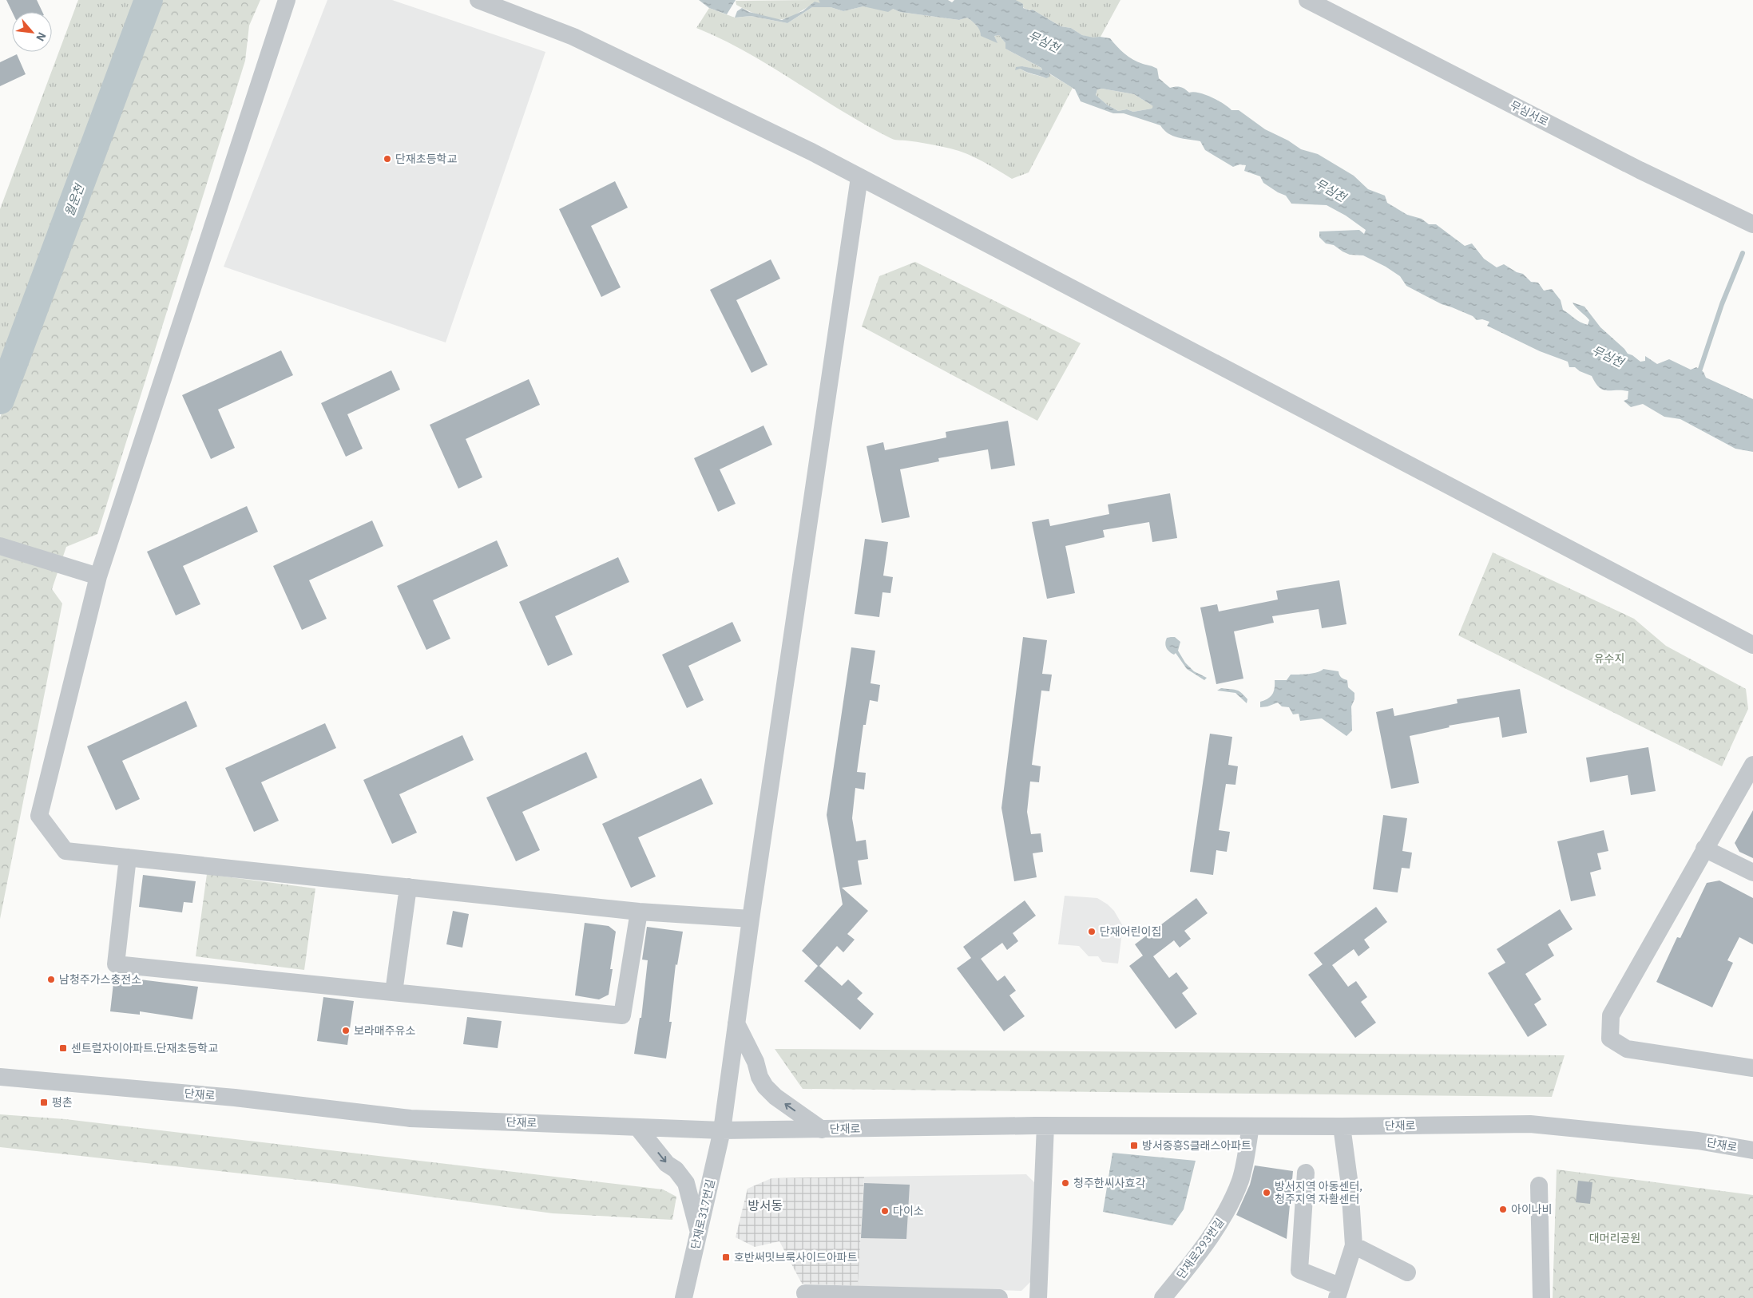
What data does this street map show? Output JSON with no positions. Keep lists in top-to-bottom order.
{
  "streets": {
    "street": [
      "무심서로",
      "단재로",
      "단재로317번길",
      "단재로293번길"
    ]
  },
  "crossings": [
    ["단재로", "단재로317번길"],
    ["단재로", "단재로293번길"]
  ],
  "districts": ["방서동"],
  "water": ["무심천", "월운천"],
  "parks": ["유수지", "대머리공원"],
  "places": {
    "other": [
      "단재초등학교",
      "단재어린이집",
      "남청주가스충전소",
      "보라매주유소",
      "청주한씨사효각",
      "방서지역 아동센터, 청주지역 자활센터",
      "아이나비",
      "다이소"
    ],
    "transit": [
      "센트럴자이아파트.단재초등학교",
      "평촌",
      "방서중흥S클래스아파트",
      "호반써밋브룩사이드아파트"
    ]
  },
  "north": "bottom right"
}
